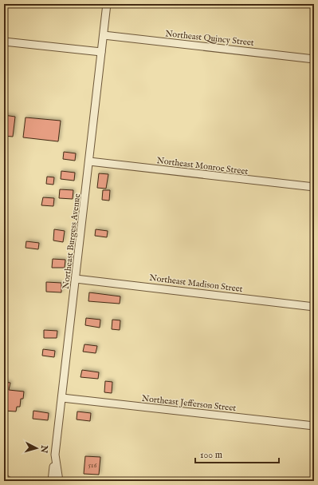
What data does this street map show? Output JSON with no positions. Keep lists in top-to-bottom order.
{
  "streets": {
    "street": [
      "Northeast Quincy Street",
      "Northeast Monroe Street",
      "Northeast Burgess Avenue",
      "Northeast Madison Street",
      "Northeast Jefferson Street"
    ]
  },
  "crossings": [
    ["Northeast Quincy Street", "Northeast Burgess Avenue"],
    ["Northeast Monroe Street", "Northeast Burgess Avenue"],
    ["Northeast Burgess Avenue", "Northeast Madison Street"],
    ["Northeast Burgess Avenue", "Northeast Jefferson Street"]
  ],
  "house_numbers": ["516"],
  "scale_bar": "100 m",
  "north": "right"
}
